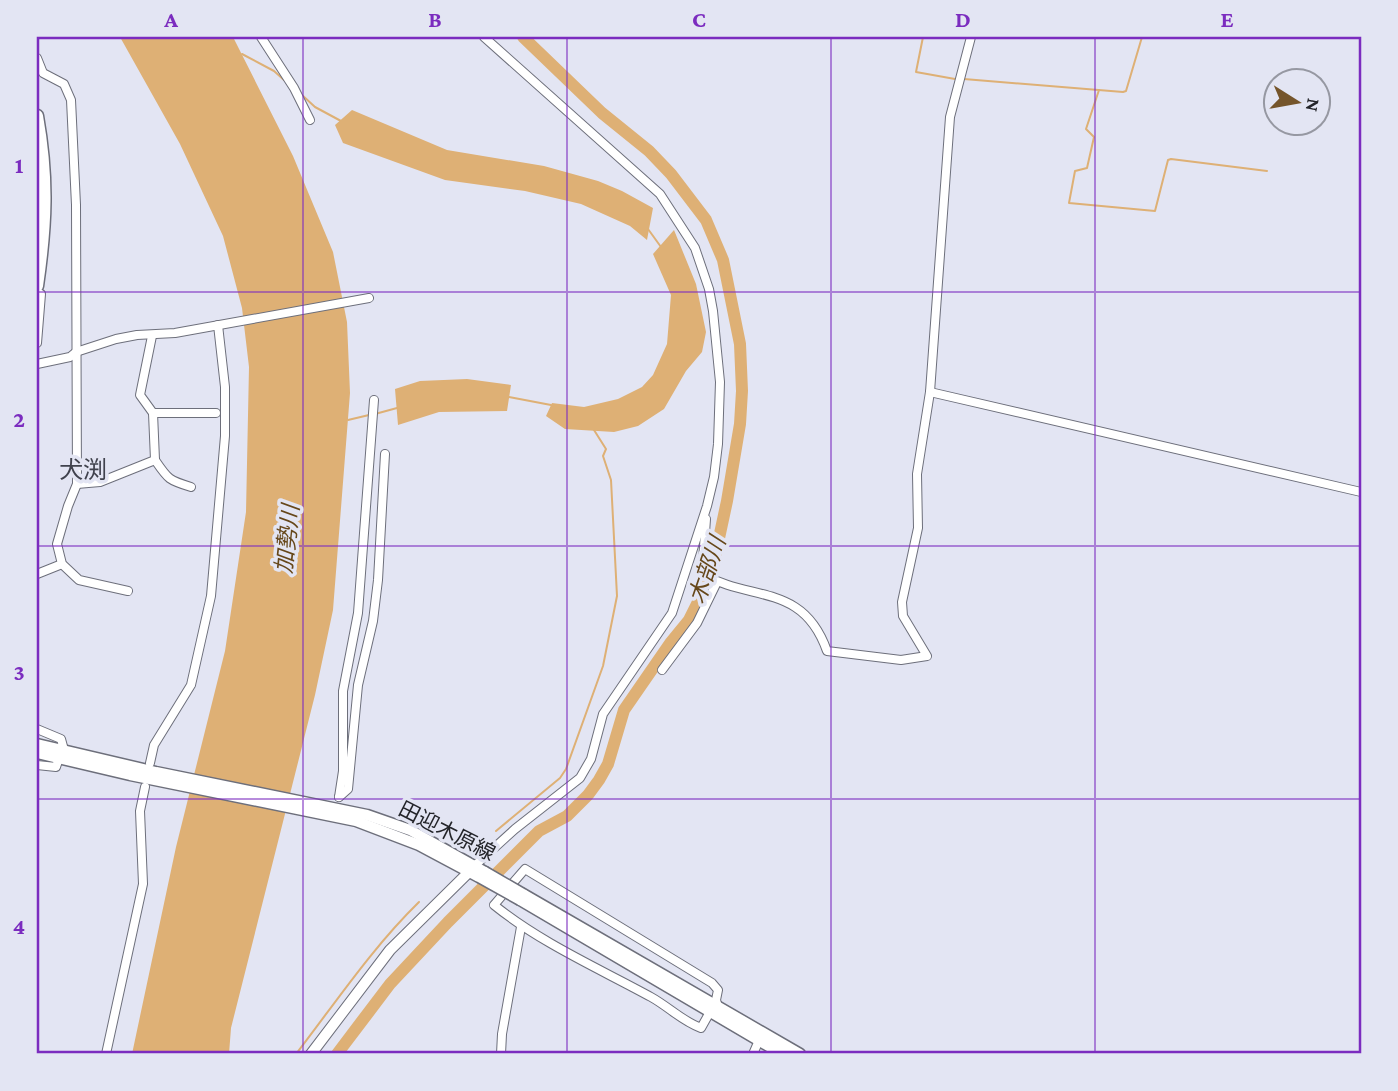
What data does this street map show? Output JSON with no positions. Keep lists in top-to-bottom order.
{
  "streets": {
    "main road": ["田迎木原線"]
  },
  "districts": ["犬渕"],
  "water": ["加勢川", "木部川"],
  "north": "right",
  "grid": {
    "columns": [
      "A",
      "B",
      "C",
      "D",
      "E"
    ],
    "rows": [
      "1",
      "2",
      "3",
      "4"
    ]
  }
}
